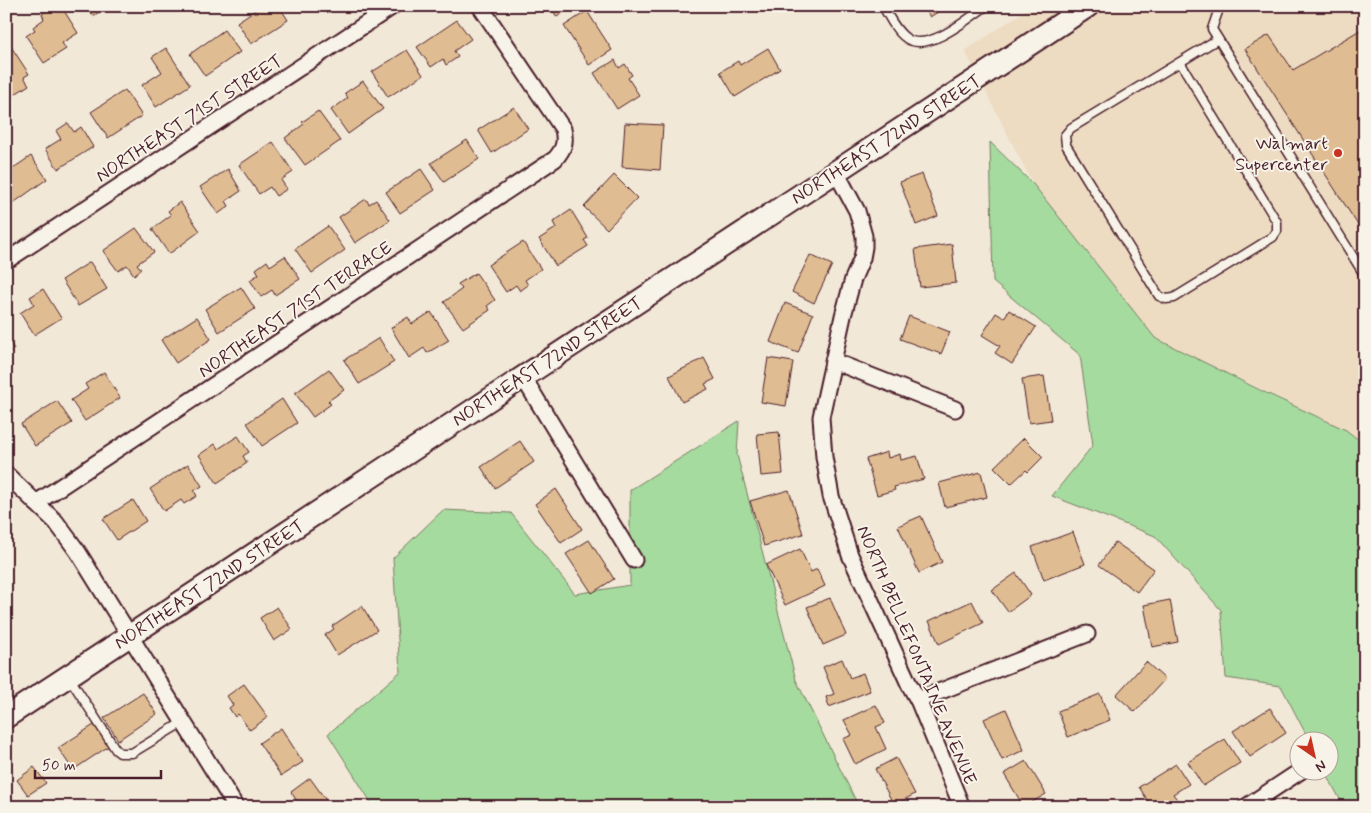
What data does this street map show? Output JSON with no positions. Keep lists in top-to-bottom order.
{
  "streets": {
    "main road": ["NORTHEAST 72ND STREET"],
    "street": ["NORTHEAST 71ST STREET", "NORTHEAST 71ST TERRACE", "NORTH BELLEFONTAINE AVENUE"]
  },
  "crossings": [
    ["NORTHEAST 72ND STREET", "NORTH BELLEFONTAINE AVENUE"]
  ],
  "places": ["Walmart Supercenter"],
  "scale_bar": "50 m",
  "north": "bottom right"
}
